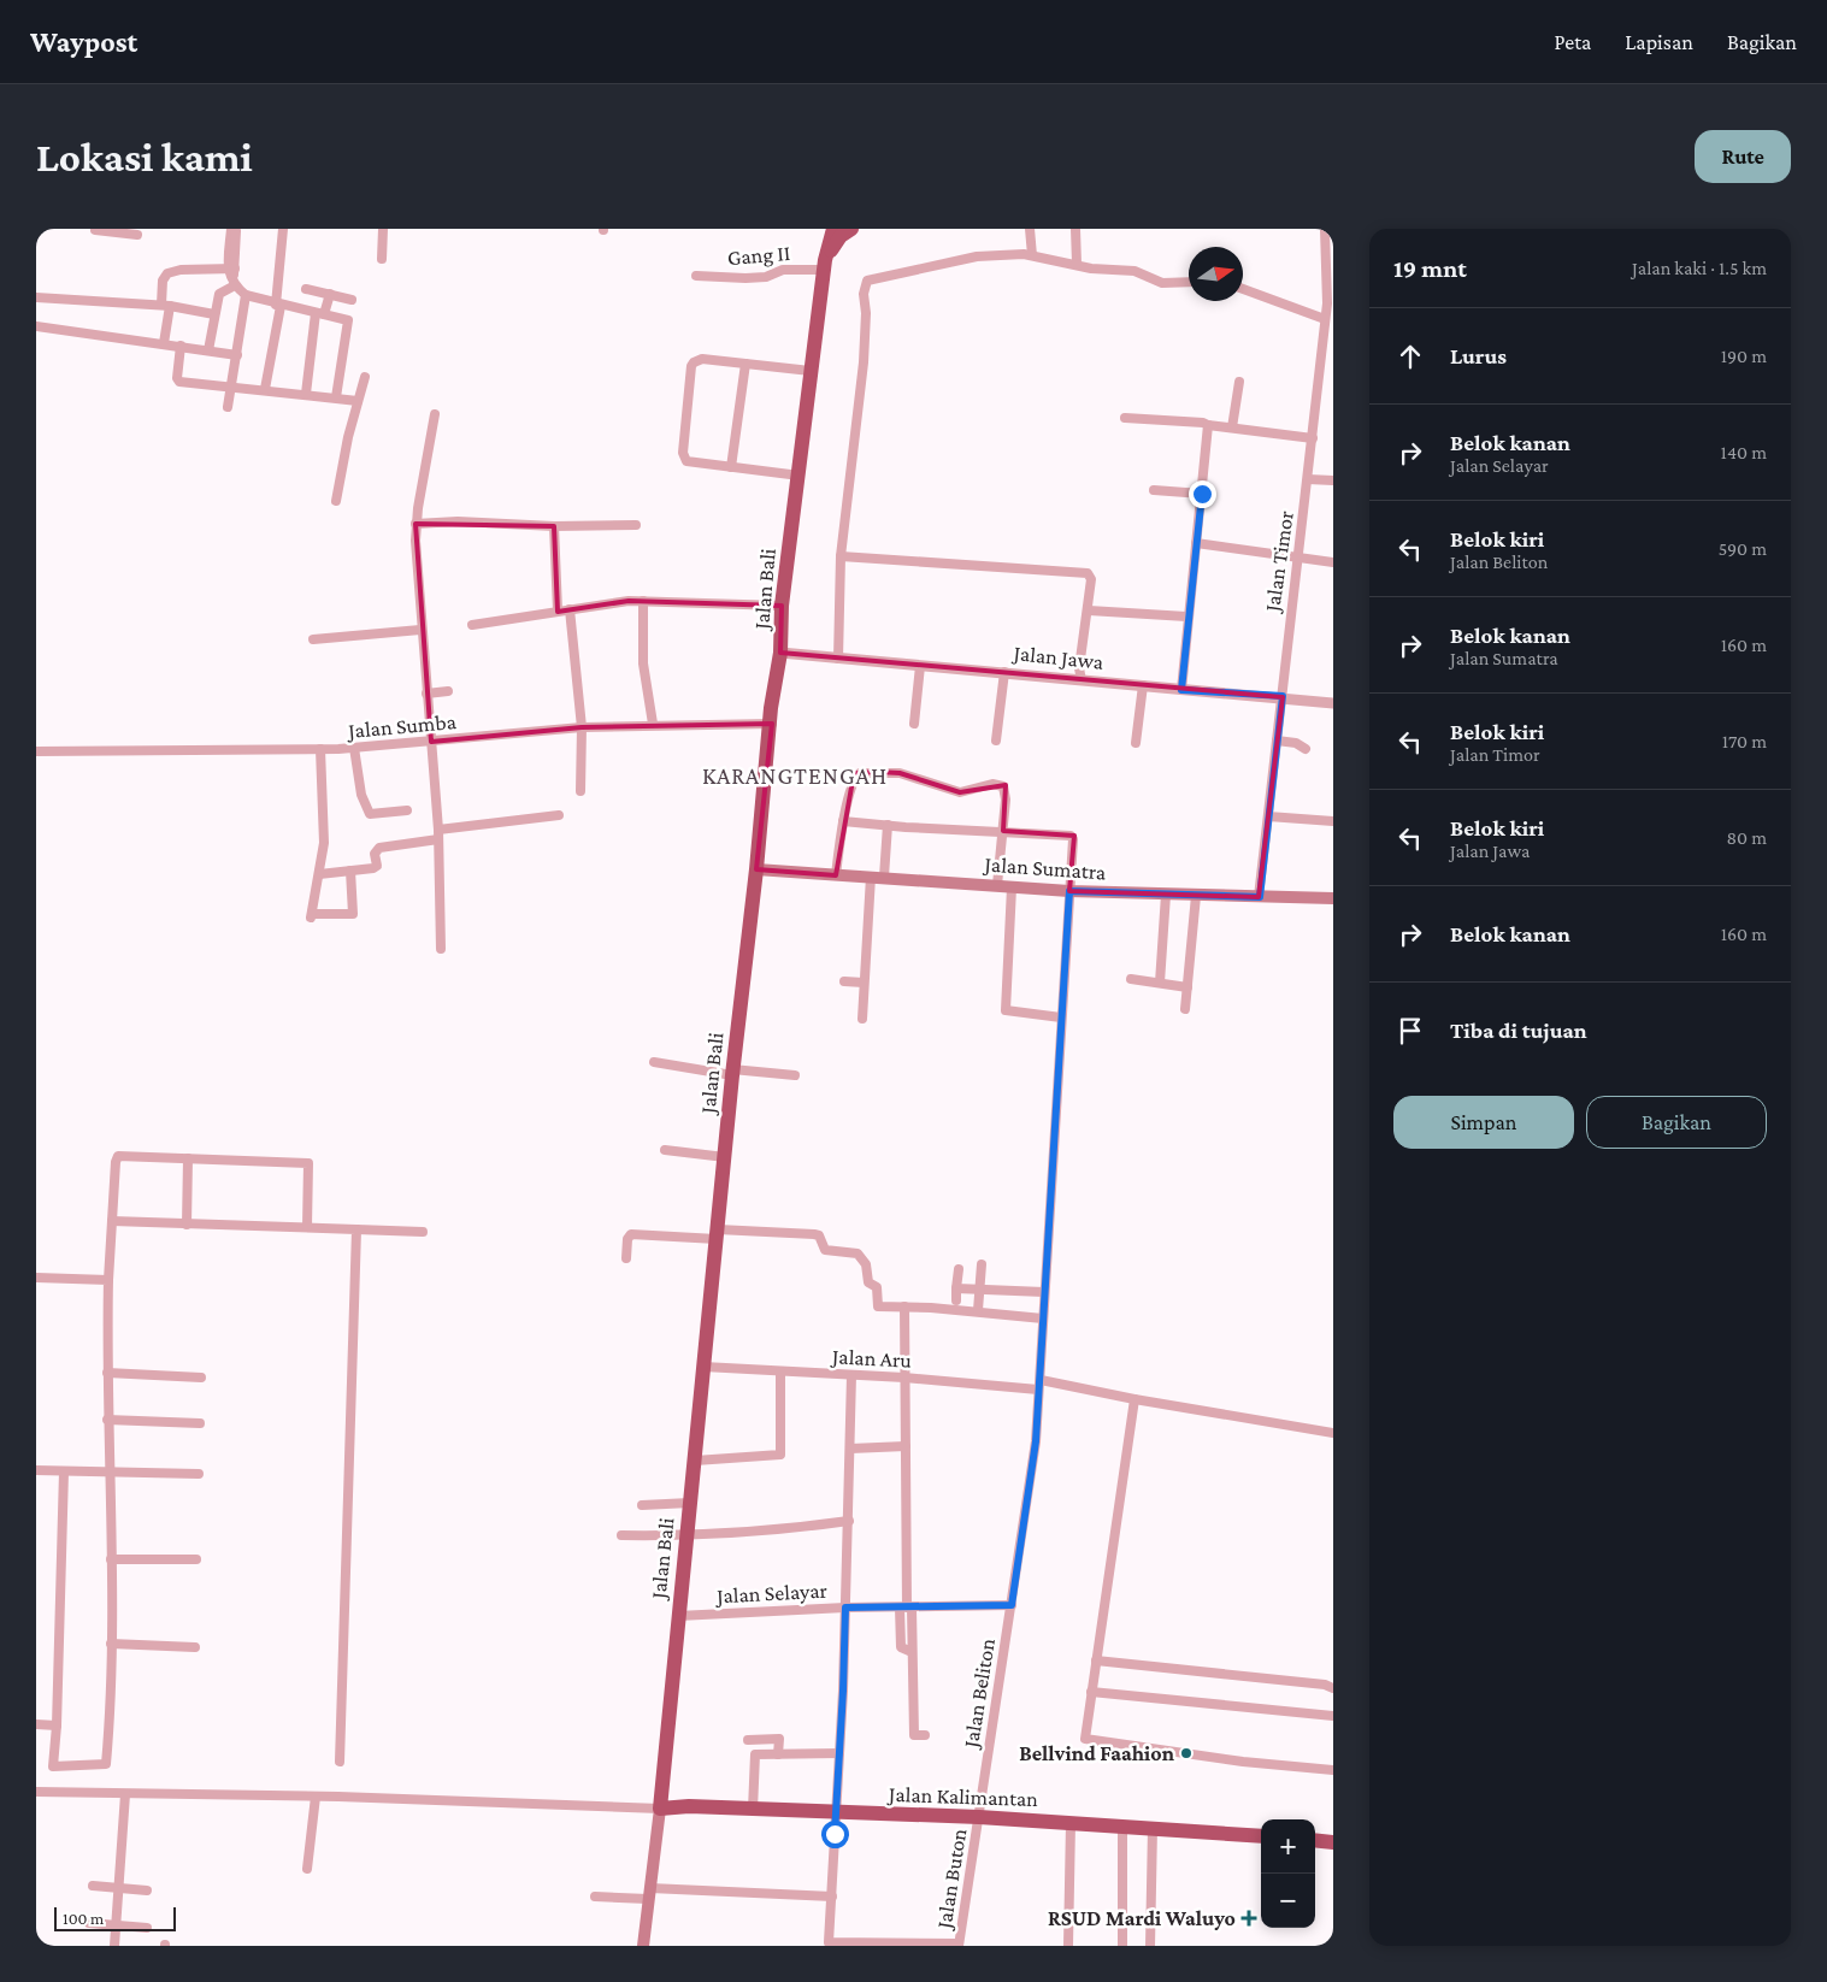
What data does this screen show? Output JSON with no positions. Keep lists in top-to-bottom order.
{
  "streets": {
    "highway": ["Jalan Bali", "Jalan Kalimantan"],
    "main road": ["Jalan Sumatra"],
    "street": [
      "Gang II",
      "Jalan Timor",
      "Jalan Jawa",
      "Jalan Sumba",
      "Jalan Aru",
      "Jalan Selayar",
      "Jalan Beliton",
      "Jalan Buton"
    ]
  },
  "crossings": [
    ["Gang II", "Jalan Bali"],
    ["Jalan Timor", "Jalan Jawa"],
    ["Jalan Timor", "Jalan Sumatra"],
    ["Jalan Bali", "Jalan Jawa"],
    ["Jalan Bali", "Jalan Sumba"],
    ["Jalan Bali", "Jalan Sumatra"],
    ["Jalan Bali", "Jalan Aru"],
    ["Jalan Bali", "Jalan Selayar"],
    ["Jalan Bali", "Jalan Kalimantan"],
    ["Jalan Sumatra", "Jalan Beliton"],
    ["Jalan Aru", "Jalan Beliton"],
    ["Jalan Selayar", "Jalan Beliton"],
    ["Jalan Beliton", "Jalan Kalimantan"],
    ["Jalan Beliton", "Jalan Buton"],
    ["Jalan Kalimantan", "Jalan Buton"]
  ],
  "districts": ["KARANGTENGAH"],
  "places": {
    "other": ["Bellvind Faahion"],
    "health": ["RSUD Mardi Waluyo"]
  },
  "scale_bar": "100 m",
  "north": "right",
  "page": {
    "header": "Waypost",
    "nav": ["Peta", "Lapisan", "Bagikan"],
    "buttons": [
      "Rute",
      ["Simpan", "Bagikan"]
    ],
    "title": "Lokasi kami",
    "heading": ["19 mnt", "Jalan kaki · 1.5 km"],
    "list": [
      ["Lurus", "190 m"],
      ["Belok kanan", "Jalan Selayar", "140 m"],
      ["Belok kiri", "Jalan Beliton", "590 m"],
      ["Belok kanan", "Jalan Sumatra", "160 m"],
      ["Belok kiri", "Jalan Timor", "170 m"],
      ["Belok kiri", "Jalan Jawa", "80 m"],
      ["Belok kanan", "160 m"],
      "Tiba di tujuan"
    ],
    "map_buttons": ["+", "−"],
    "scale": "100 m"
  }
}
